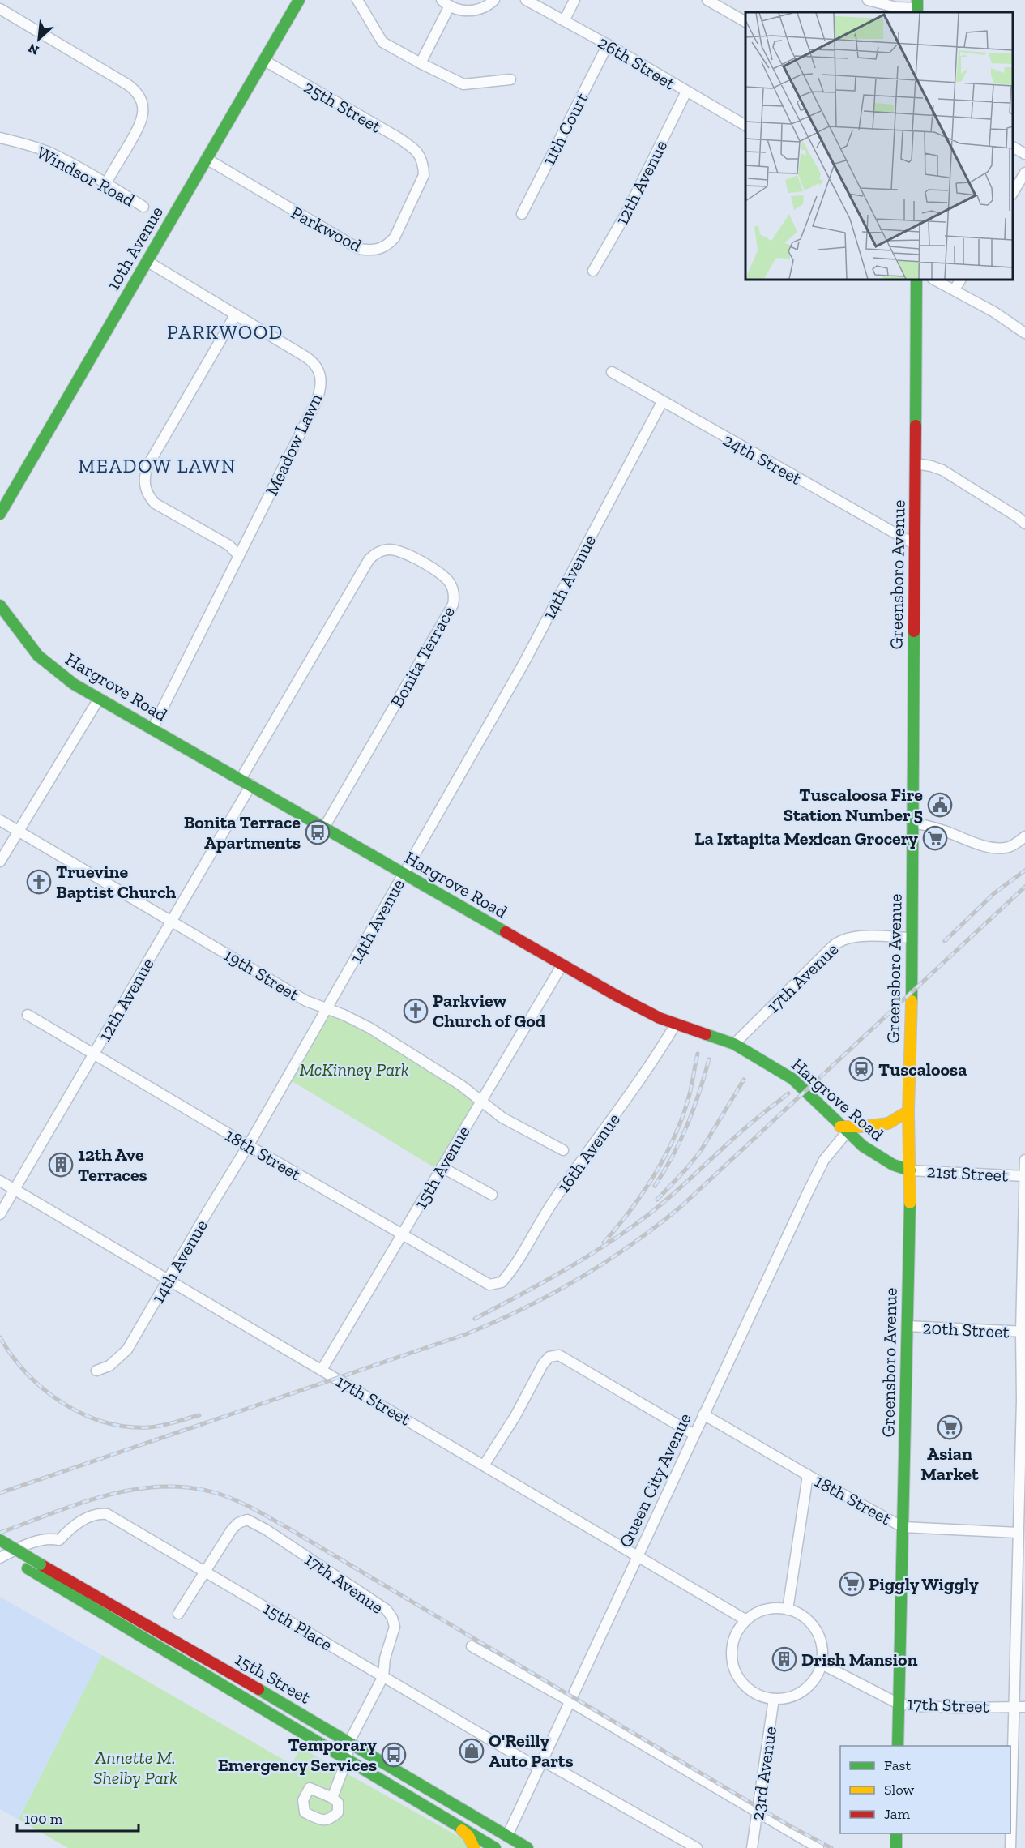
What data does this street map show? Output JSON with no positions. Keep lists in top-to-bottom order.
{
  "streets": {
    "main road": [
      "10th Avenue",
      "Greensboro Avenue",
      "Hargrove Road",
      "Queen City Avenue",
      "15th Street"
    ],
    "street": [
      "26th Street",
      "25th Street",
      "11th Court",
      "Windsor Road",
      "12th Avenue",
      "Parkwood",
      "Meadow Lawn",
      "24th Street",
      "14th Avenue",
      "Bonita Terrace",
      "19th Street",
      "17th Avenue",
      "16th Avenue",
      "18th Street",
      "15th Avenue",
      "21st Street",
      "20th Street",
      "17th Street",
      "15th Place",
      "23rd Avenue"
    ]
  },
  "crossings": [
    ["26th Street", "11th Court"],
    ["26th Street", "12th Avenue"],
    ["25th Street", "Parkwood"],
    ["25th Street", "10th Avenue"],
    ["12th Avenue", "Hargrove Road"],
    ["12th Avenue", "19th Street"],
    ["12th Avenue", "18th Street"],
    ["12th Avenue", "17th Street"],
    ["Parkwood", "10th Avenue"],
    ["10th Avenue", "Meadow Lawn"],
    ["Meadow Lawn", "Hargrove Road"],
    ["24th Street", "Greensboro Avenue"],
    ["24th Street", "14th Avenue"],
    ["Greensboro Avenue", "Hargrove Road"],
    ["Greensboro Avenue", "17th Avenue"],
    ["Greensboro Avenue", "18th Street"],
    ["Greensboro Avenue", "21st Street"],
    ["Greensboro Avenue", "20th Street"],
    ["Greensboro Avenue", "17th Street"],
    ["14th Avenue", "Hargrove Road"],
    ["14th Avenue", "19th Street"],
    ["14th Avenue", "18th Street"],
    ["14th Avenue", "17th Street"],
    ["Bonita Terrace", "Hargrove Road"],
    ["Hargrove Road", "17th Avenue"],
    ["Hargrove Road", "16th Avenue"],
    ["Hargrove Road", "15th Avenue"],
    ["Hargrove Road", "21st Street"],
    ["Hargrove Road", "Queen City Avenue"],
    ["19th Street", "15th Avenue"],
    ["17th Avenue", "15th Place"],
    ["17th Avenue", "15th Street"],
    ["16th Avenue", "18th Street"],
    ["18th Street", "15th Avenue"],
    ["18th Street", "Queen City Avenue"],
    ["15th Avenue", "17th Street"],
    ["17th Street", "Queen City Avenue"],
    ["17th Street", "23rd Avenue"],
    ["Queen City Avenue", "15th Place"],
    ["Queen City Avenue", "15th Street"]
  ],
  "districts": ["PARKWOOD", "MEADOW LAWN"],
  "parks": ["McKinney Park", "Annette M. Shelby Park"],
  "places": {
    "public building": ["Tuscaloosa Fire Station Number 5"],
    "bus stop": ["Bonita Terrace Apartments", "Temporary Emergency Services"],
    "supermarket": ["La Ixtapita Mexican Grocery", "Asian Market", "Piggly Wiggly"],
    "church": ["Truevine Baptist Church", "Parkview Church of God"],
    "station": ["Tuscaloosa"],
    "building": ["12th Ave Terraces", "Drish Mansion"],
    "shop": ["O'Reilly Auto Parts"]
  },
  "legend": ["Fast", "Slow", "Jam"],
  "scale_bar": "100 m",
  "north": "bottom left"
}
